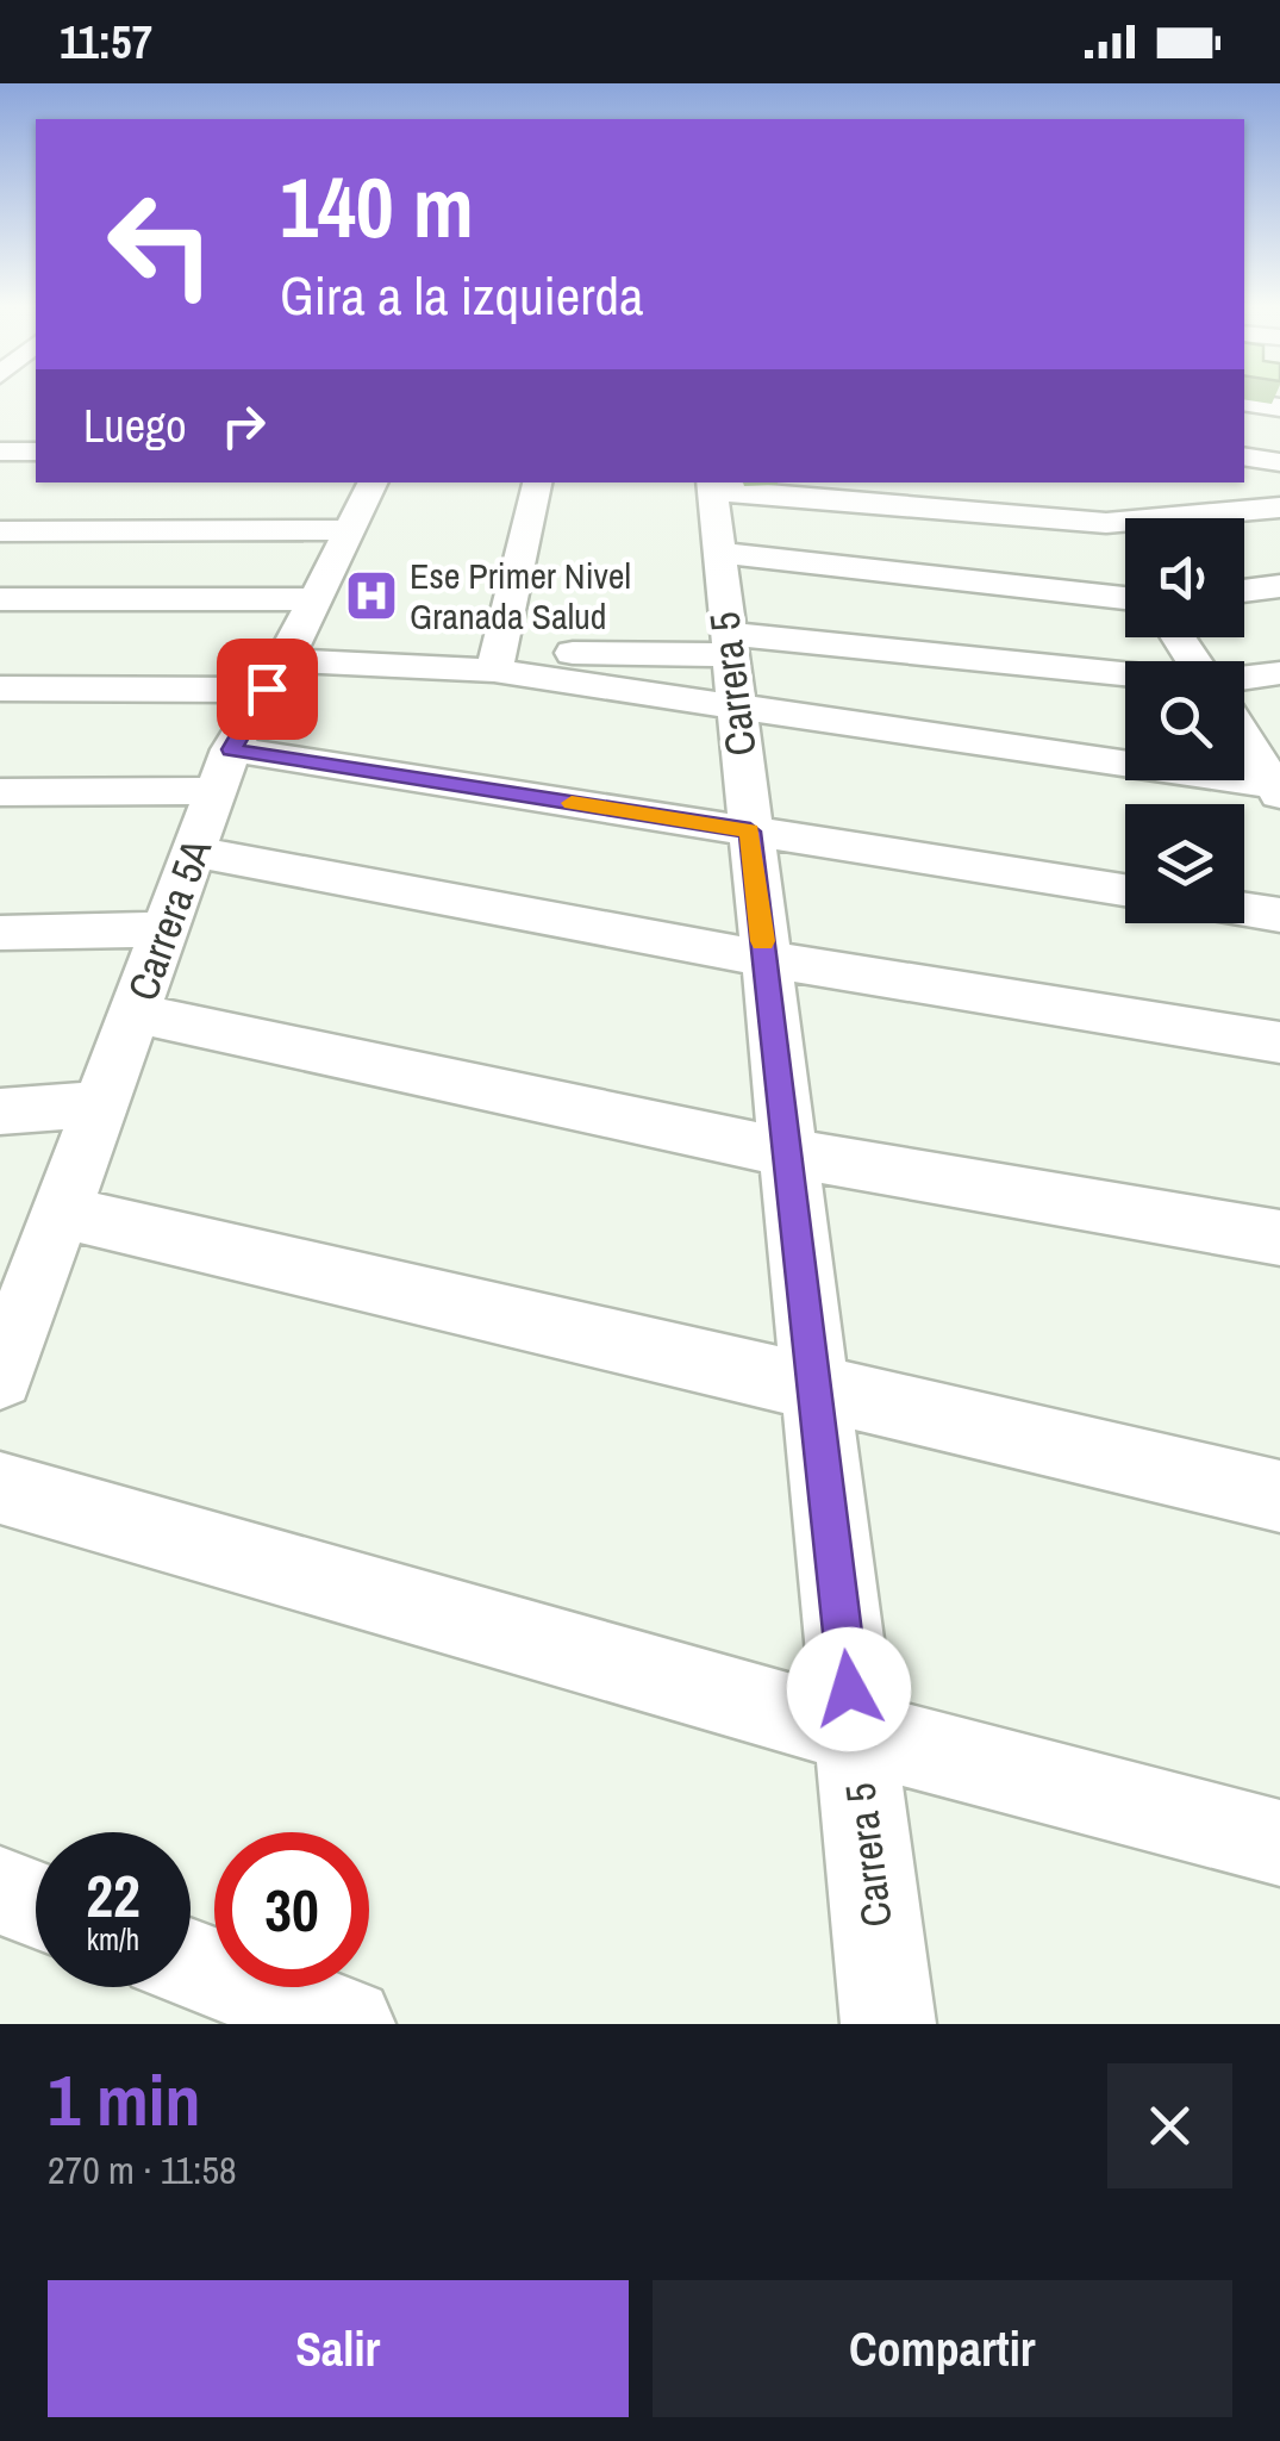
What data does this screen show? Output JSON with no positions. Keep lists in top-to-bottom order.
{
  "streets": {
    "street": ["Carrera 5", "Carrera 5A"]
  },
  "places": {
    "hospital": ["Ese Primer Nivel Granada Salud"]
  },
  "page": {
    "status": "11:57",
    "turn": ["140 m", "Gira a la izquierda"],
    "then": "Luego",
    "speed": "22 km/h",
    "limit": "30",
    "heading": ["1 min", "270 m · 11:58"],
    "buttons": ["Salir", "Compartir"]
  }
}
